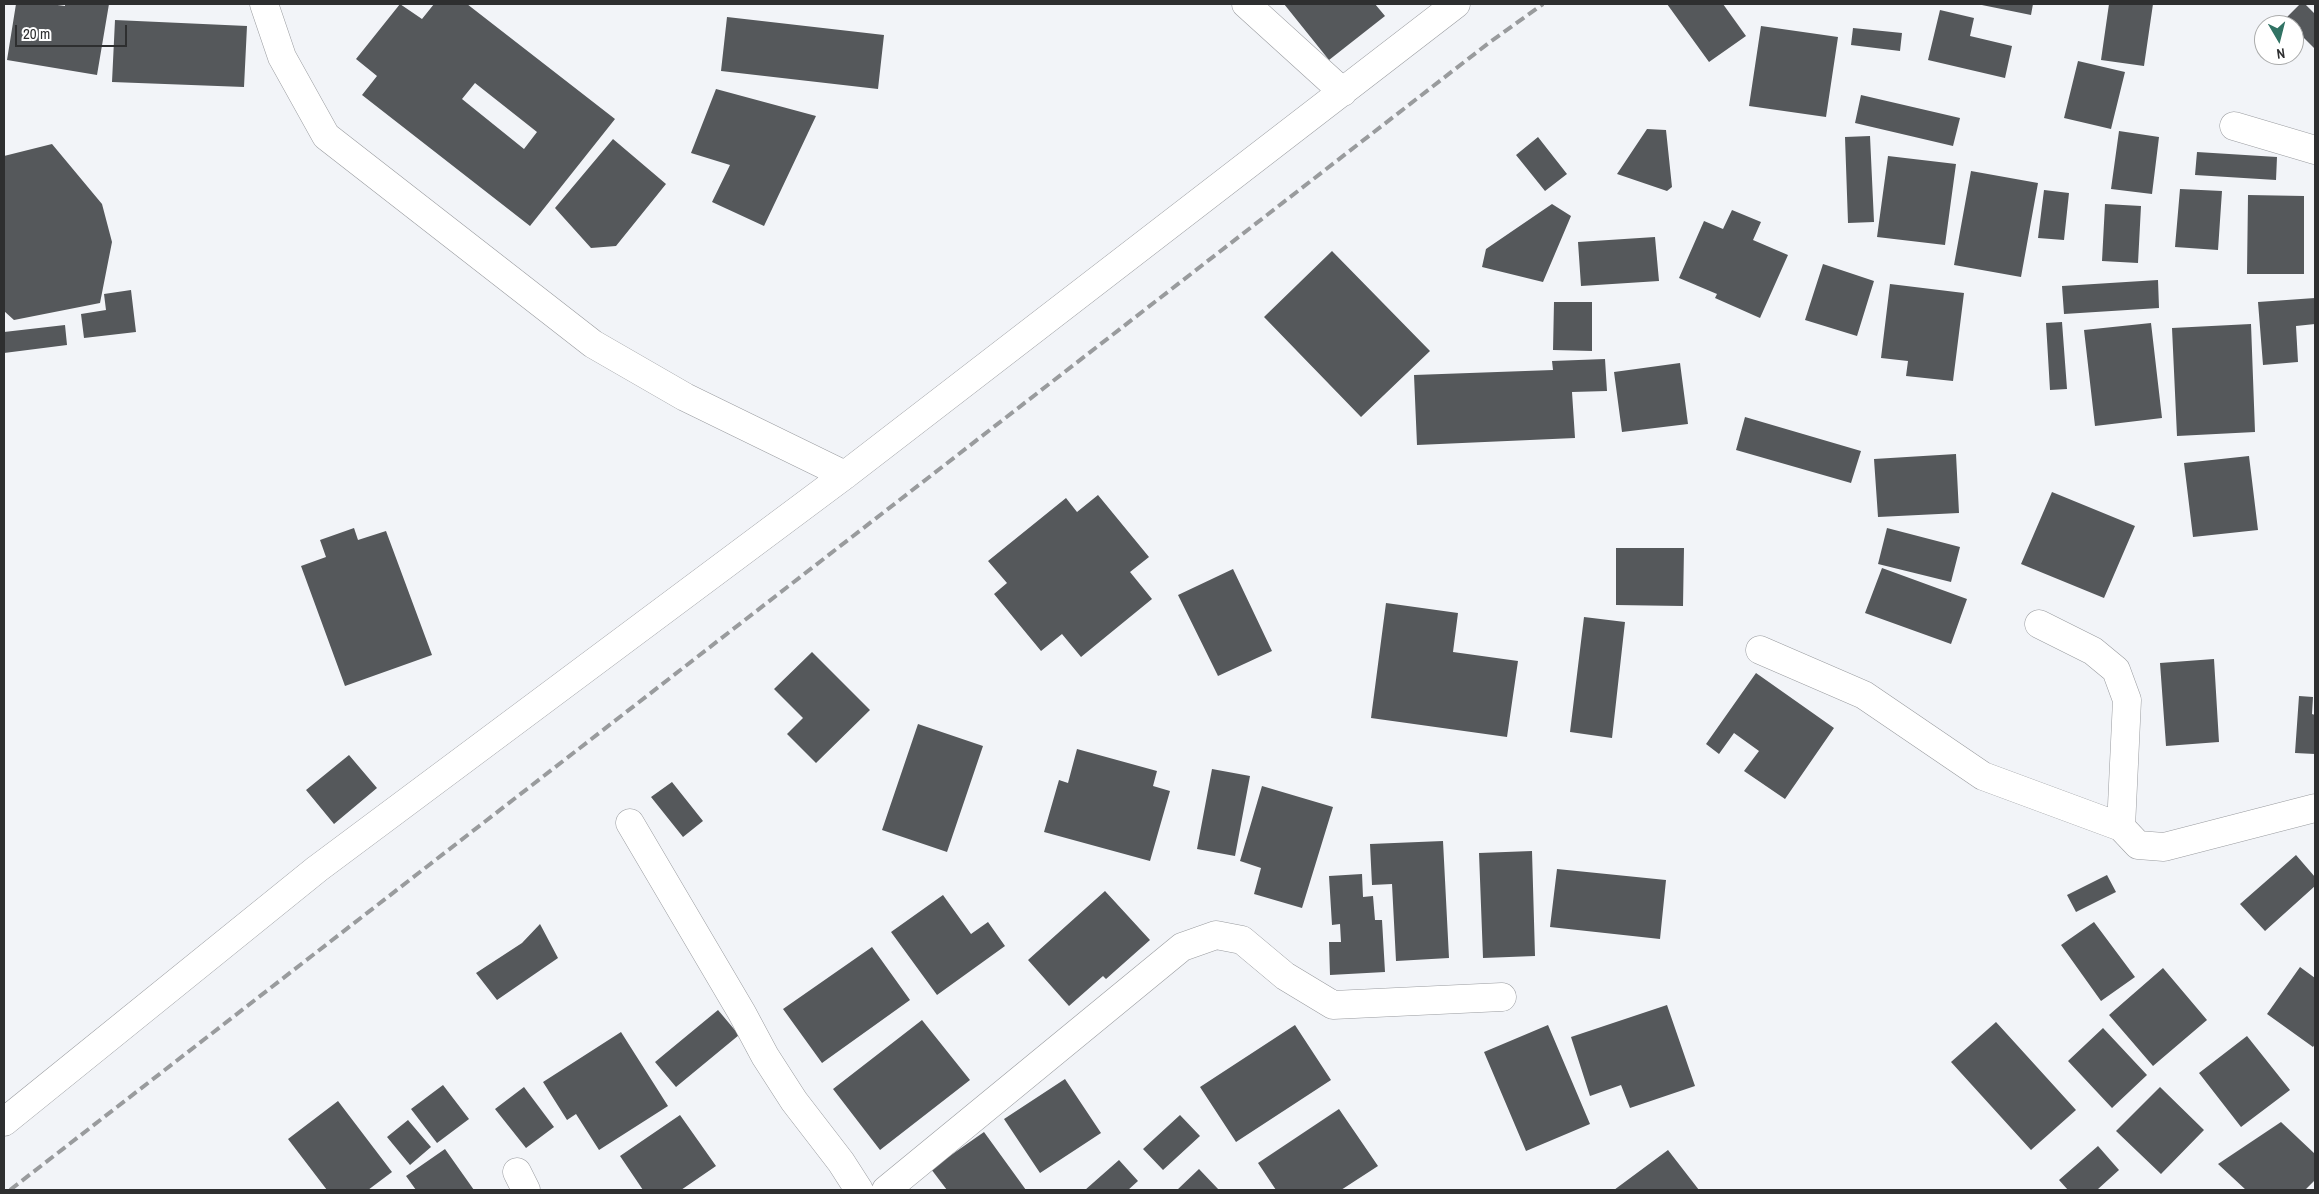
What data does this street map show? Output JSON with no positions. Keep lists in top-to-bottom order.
{
  "scale_bar": "20 m",
  "north": "bottom"
}
